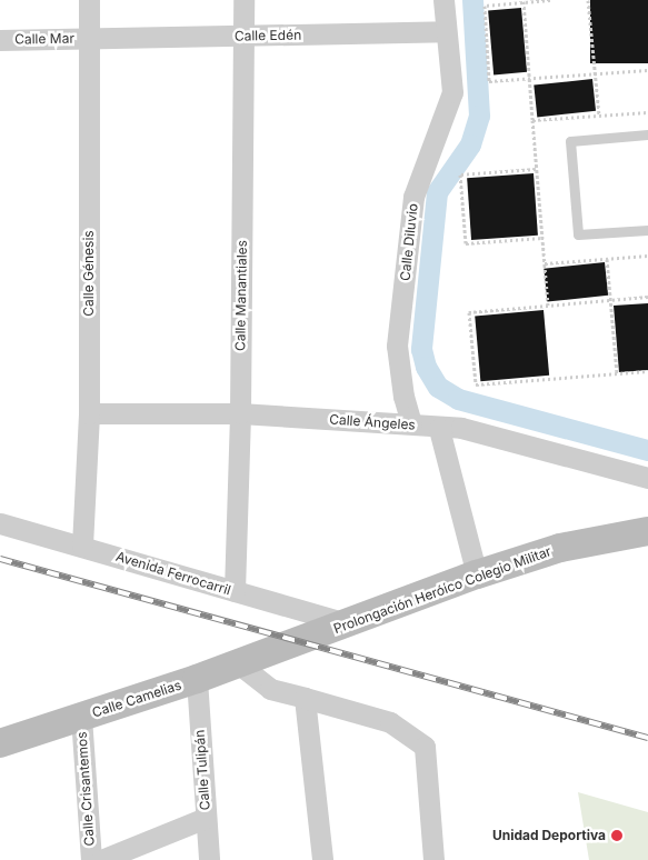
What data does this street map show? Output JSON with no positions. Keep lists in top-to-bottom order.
{
  "streets": {
    "street": [
      "Calle Edén",
      "Calle Mar",
      "Calle Diluvio",
      "Calle Génesis",
      "Calle Manantiales",
      "Calle Ángeles",
      "Avenida Ferrocarril",
      "Prolongación Heróico Colegio Militar",
      "Calle Camelias",
      "Calle Tulipán",
      "Calle Crisantemos"
    ]
  },
  "crossings": [
    ["Calle Edén", "Calle Mar"],
    ["Calle Edén", "Calle Diluvio"],
    ["Calle Edén", "Calle Génesis"],
    ["Calle Edén", "Calle Manantiales"],
    ["Calle Mar", "Calle Génesis"],
    ["Calle Diluvio", "Calle Ángeles"],
    ["Calle Génesis", "Calle Ángeles"],
    ["Calle Génesis", "Avenida Ferrocarril"],
    ["Calle Manantiales", "Calle Ángeles"],
    ["Calle Manantiales", "Avenida Ferrocarril"],
    ["Avenida Ferrocarril", "Prolongación Heróico Colegio Militar"],
    ["Prolongación Heróico Colegio Militar", "Calle Camelias"],
    ["Calle Camelias", "Calle Tulipán"],
    ["Calle Camelias", "Calle Crisantemos"]
  ],
  "places": ["Unidad Deportiva"]
}
